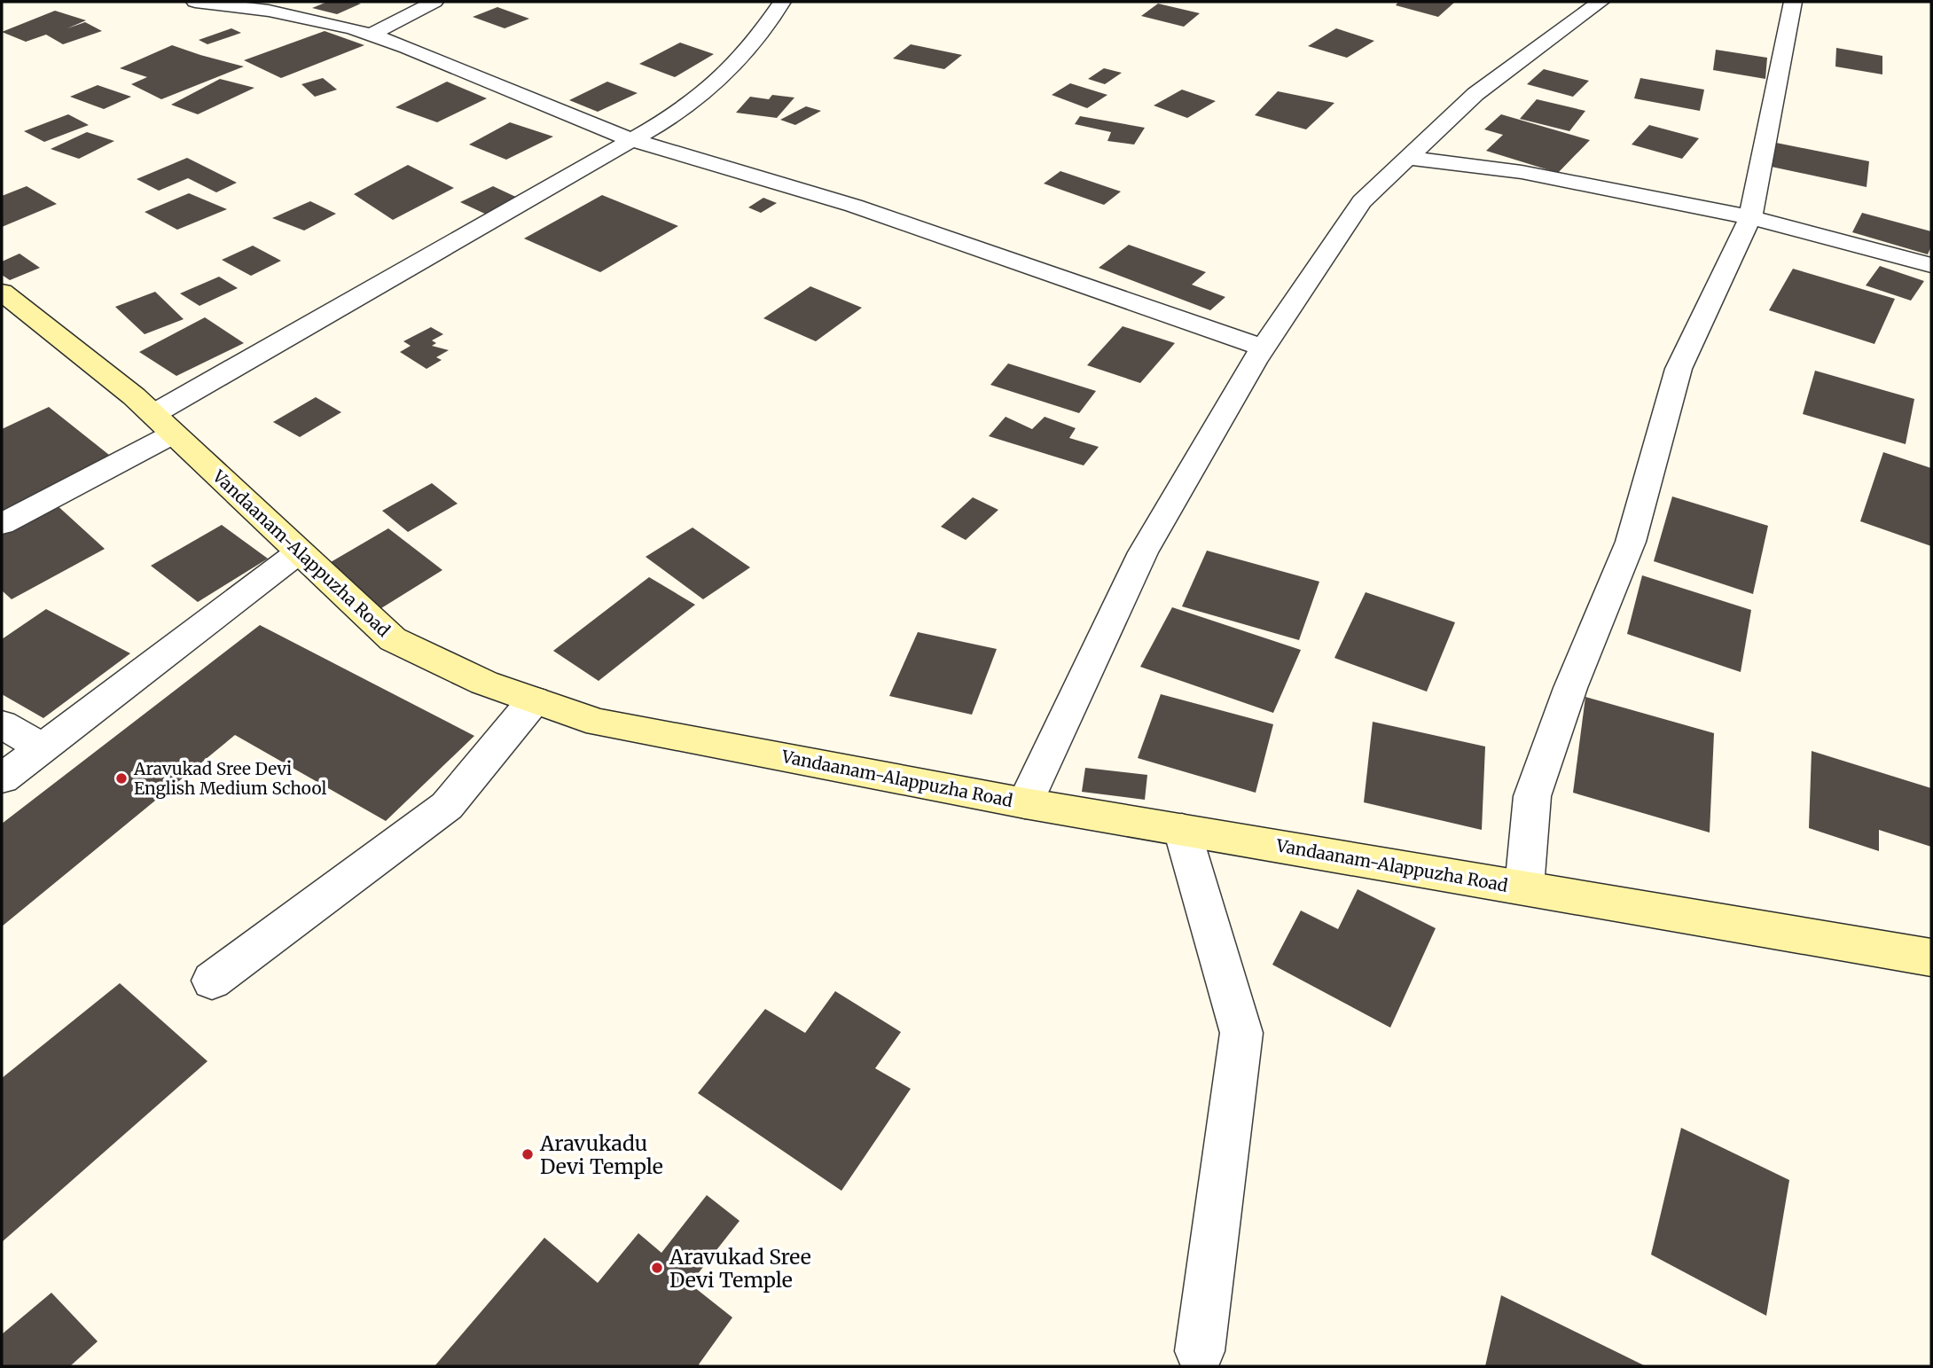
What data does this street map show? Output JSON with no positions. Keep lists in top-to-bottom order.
{
  "streets": {
    "main road": ["Vandaanam-Alappuzha Road"]
  },
  "places": ["Aravukad Sree Devi English Medium School", "Aravukadu Devi Temple", "Aravukad Sree Devi Temple"]
}
